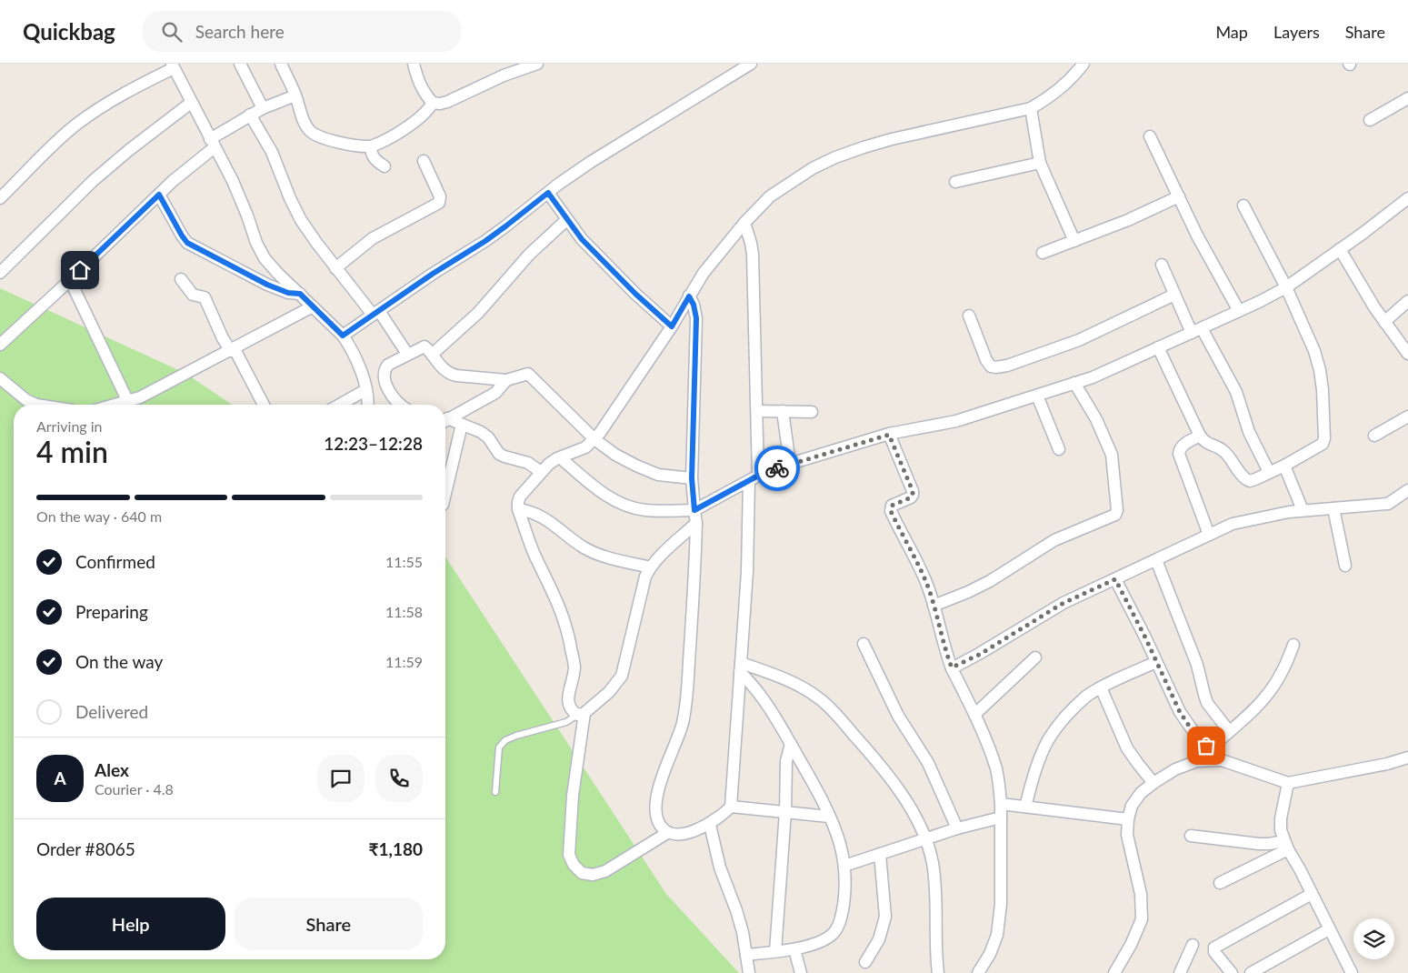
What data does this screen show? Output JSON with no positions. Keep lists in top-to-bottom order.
{
  "page": {
    "header": "Quickbag",
    "search": "Search here",
    "nav": ["Map", "Layers", "Share"],
    "heading": ["4 min", "Arriving in", "12:23–12:28"],
    "panel": [
      "Alex",
      "Courier · 4.8",
      "Order #8065",
      "₹1,180"
    ],
    "bar": "On the way · 640 m",
    "list": [
      ["Confirmed", "11:55"],
      ["Preparing", "11:58"],
      ["On the way", "11:59"],
      "Delivered"
    ],
    "round": "A",
    "buttons": ["Help", "Share"]
  }
}
